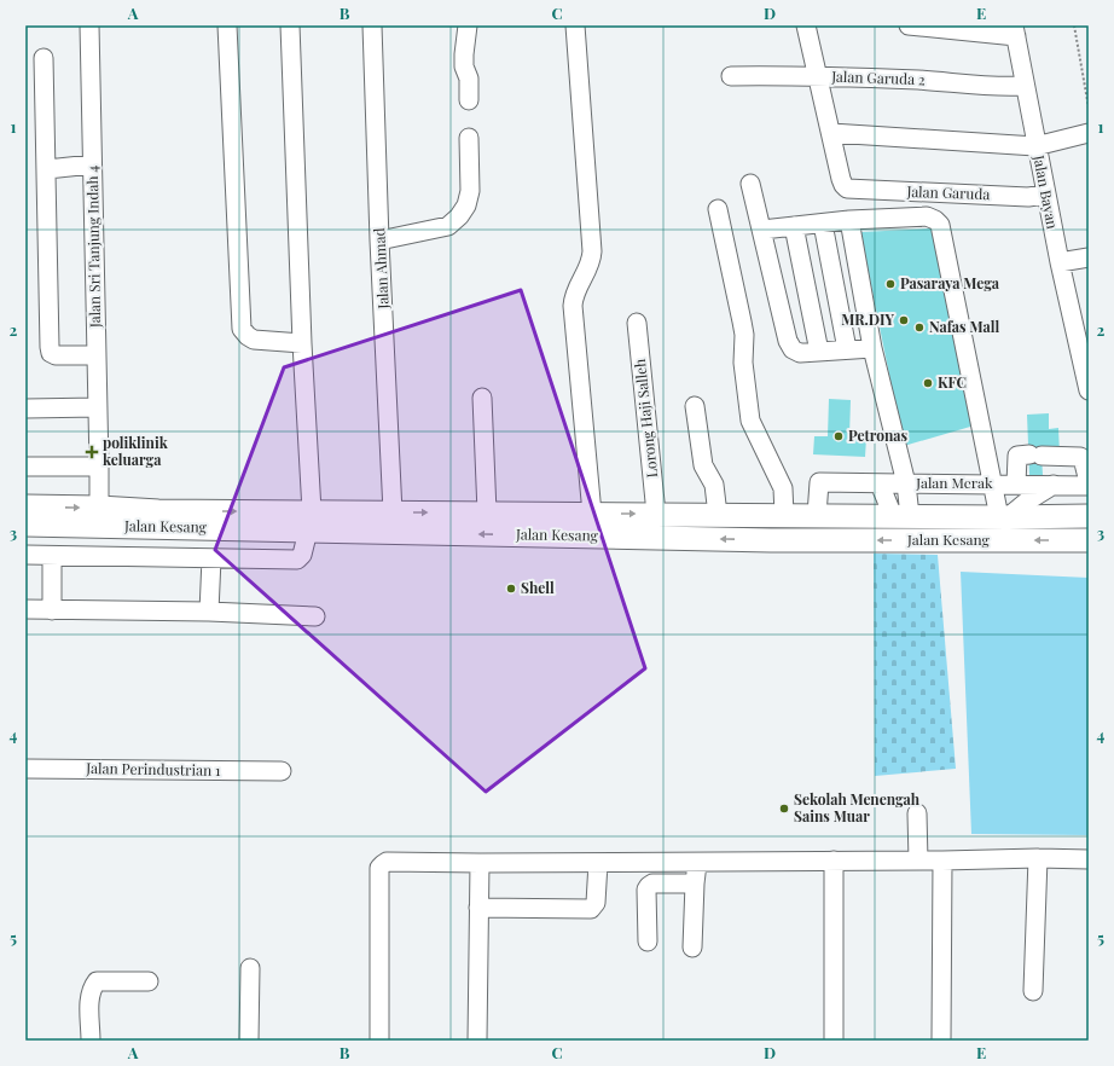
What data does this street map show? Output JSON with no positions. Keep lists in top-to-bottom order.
{
  "streets": {
    "main road": ["Jalan Kesang"],
    "street": [
      "Jalan Garuda 2",
      "Jalan Bayan",
      "Jalan Garuda",
      "Jalan Sri Tanjung Indah 4",
      "Jalan Ahmad",
      "Lorong Haji Salleh",
      "Jalan Merak",
      "Jalan Perindustrian 1"
    ]
  },
  "crossings": [
    ["Jalan Garuda 2", "Jalan Bayan"],
    ["Jalan Bayan", "Jalan Garuda"],
    ["Jalan Sri Tanjung Indah 4", "Jalan Kesang"],
    ["Jalan Ahmad", "Jalan Kesang"],
    ["Lorong Haji Salleh", "Jalan Kesang"],
    ["Jalan Merak", "Jalan Kesang"]
  ],
  "places": {
    "other": [
      "Pasaraya Mega",
      "MR.DIY",
      "Nafas Mall",
      "KFC",
      "Petronas",
      "Shell",
      "Sekolah Menengah Sains Muar"
    ],
    "health": ["poliklinik keluarga"]
  },
  "grid": {
    "columns": [
      "A",
      "B",
      "C",
      "D",
      "E"
    ],
    "rows": [
      "1",
      "2",
      "3",
      "4",
      "5"
    ]
  }
}
